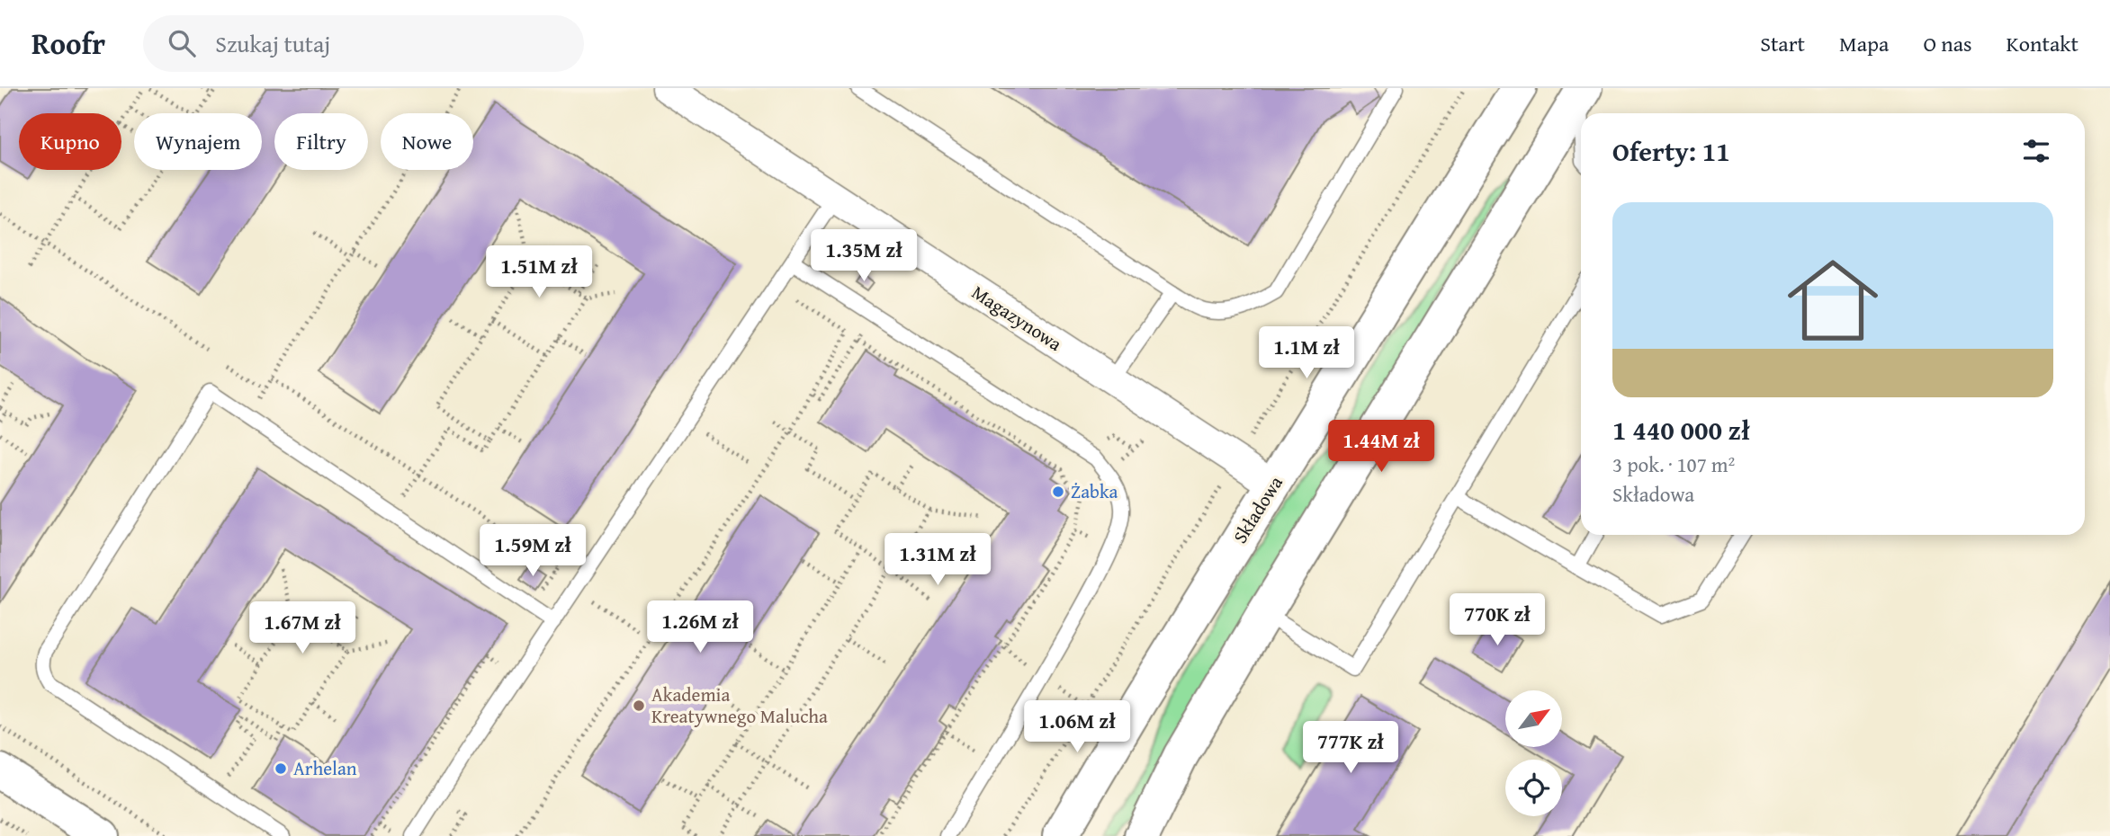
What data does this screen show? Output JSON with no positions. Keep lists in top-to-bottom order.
{
  "streets": {
    "main road": ["Składowa"],
    "street": ["Magazynowa"]
  },
  "crossings": [
    ["Magazynowa", "Składowa"]
  ],
  "places": ["Żabka", "Akademia Kreatywnego Malucha", "Arhelan"],
  "north": "top right",
  "page": {
    "header": "Roofr",
    "search": "Szukaj tutaj",
    "nav": [
      "Start",
      "Mapa",
      "O nas",
      "Kontakt"
    ],
    "chip": [
      "Kupno",
      "Wynajem",
      "Filtry",
      "Nowe"
    ],
    "heading": "Oferty: 11",
    "list": [
      {
        "name": "1 440 000 zł",
        "note": "3 pok. · 107 m² · Składowa"
      }
    ],
    "price": [
      "1.35M zł",
      "1.51M zł",
      "1.1M zł",
      "1.44M zł",
      "1.59M zł",
      "1.31M zł",
      "770K zł",
      "1.26M zł",
      "1.67M zł",
      "1.06M zł",
      "777K zł"
    ]
  }
}
